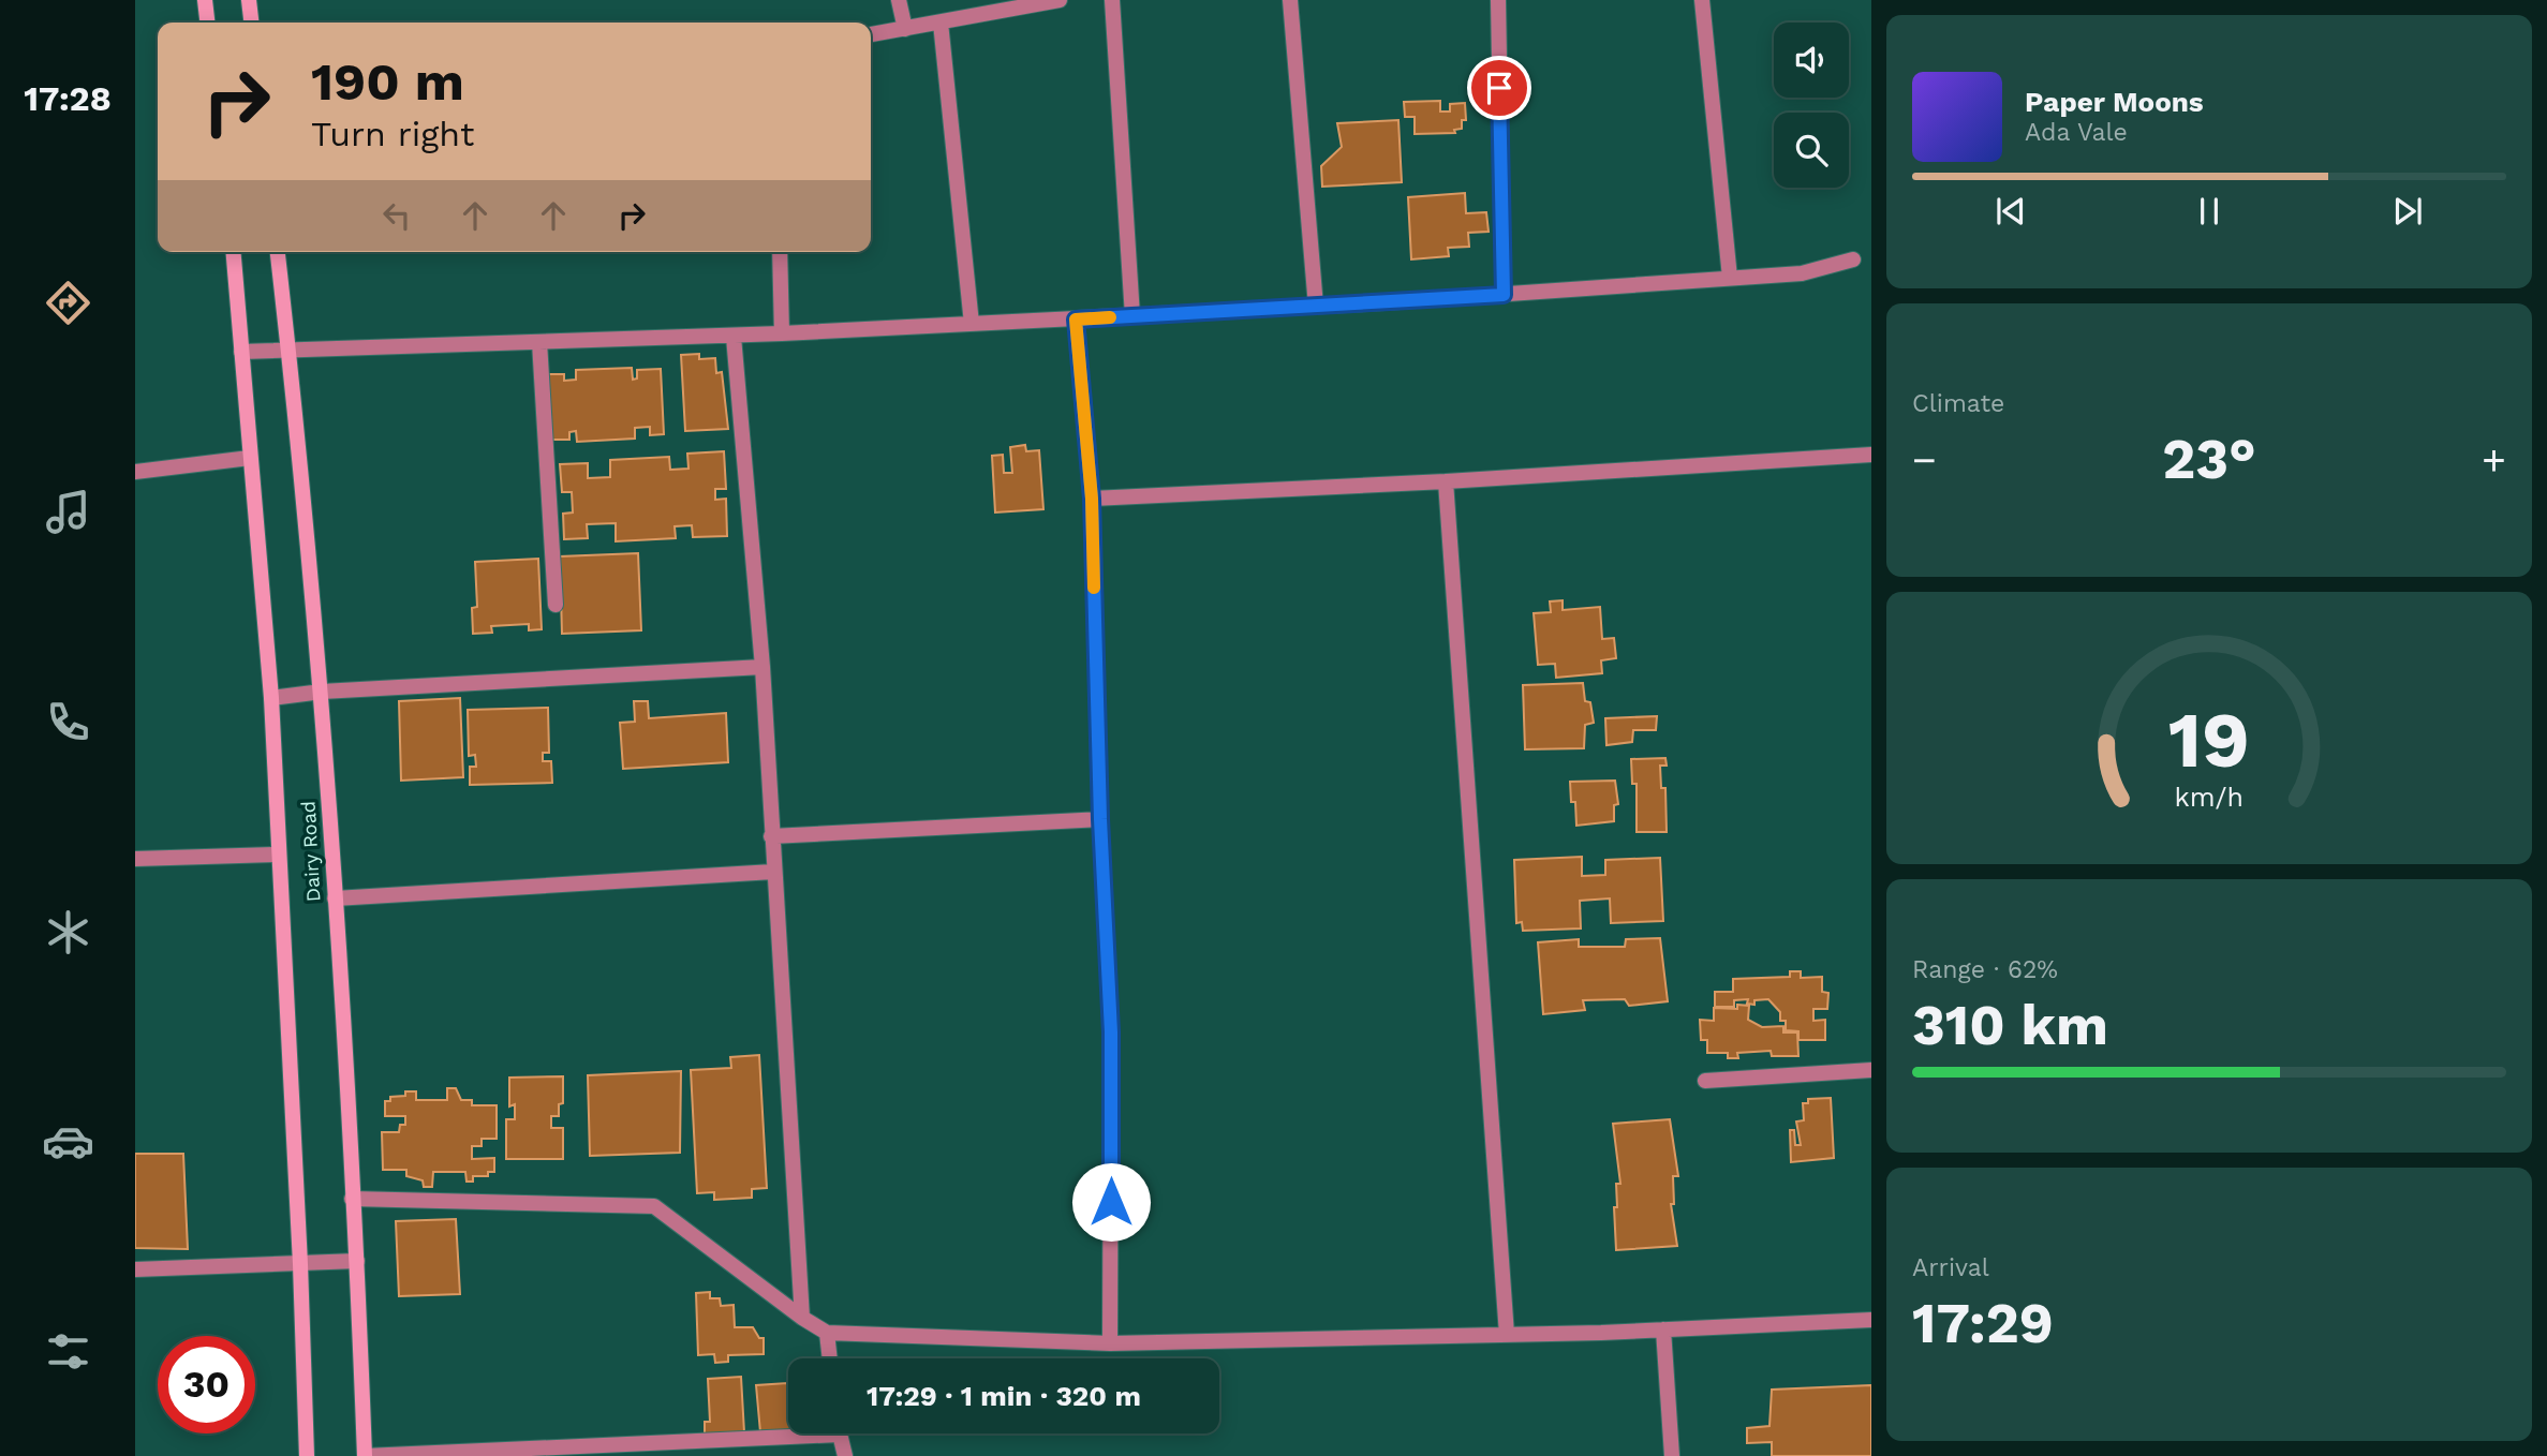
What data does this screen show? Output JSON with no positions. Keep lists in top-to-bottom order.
{
  "streets": {
    "main road": ["Dairy Road"]
  },
  "page": {
    "tabs": "17:28",
    "turn": ["190 m", "Turn right"],
    "song": ["Paper Moons", "Ada Vale"],
    "tile": [
      "Climate",
      ["Range · 62%", "310 km"],
      ["Arrival", "17:29"]
    ],
    "heat": ["−", "23°", "+"],
    "limit": "30",
    "trip": "17:29 · 1 min · 320 m",
    "gauge": ["19", "km/h"]
  }
}
